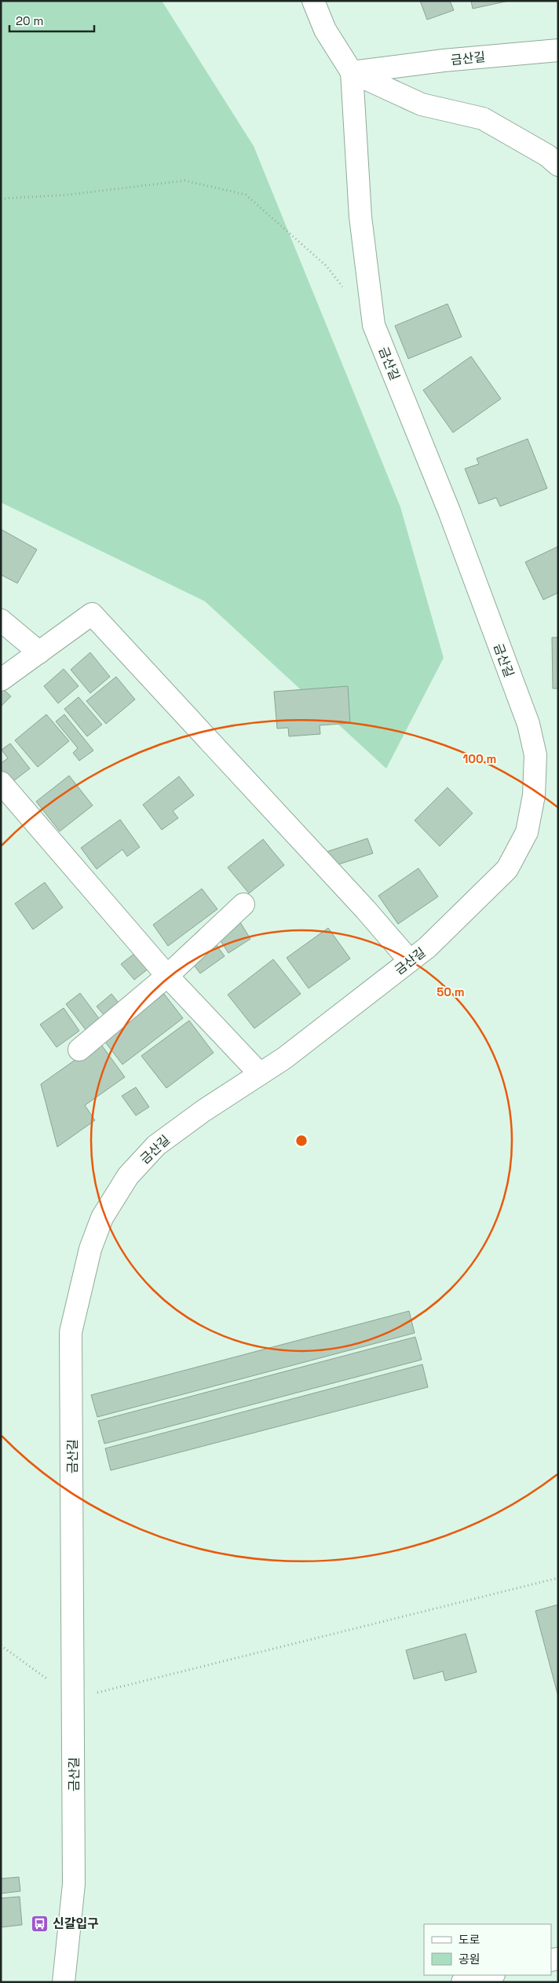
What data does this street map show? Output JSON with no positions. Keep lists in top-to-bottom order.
{
  "streets": {
    "street": ["금산길"]
  },
  "places": {
    "bus stop": ["신갈입구"]
  },
  "legend": ["도로", "공원"],
  "scale_bar": "20 m",
  "rings": ["100 m", "50 m"]
}
